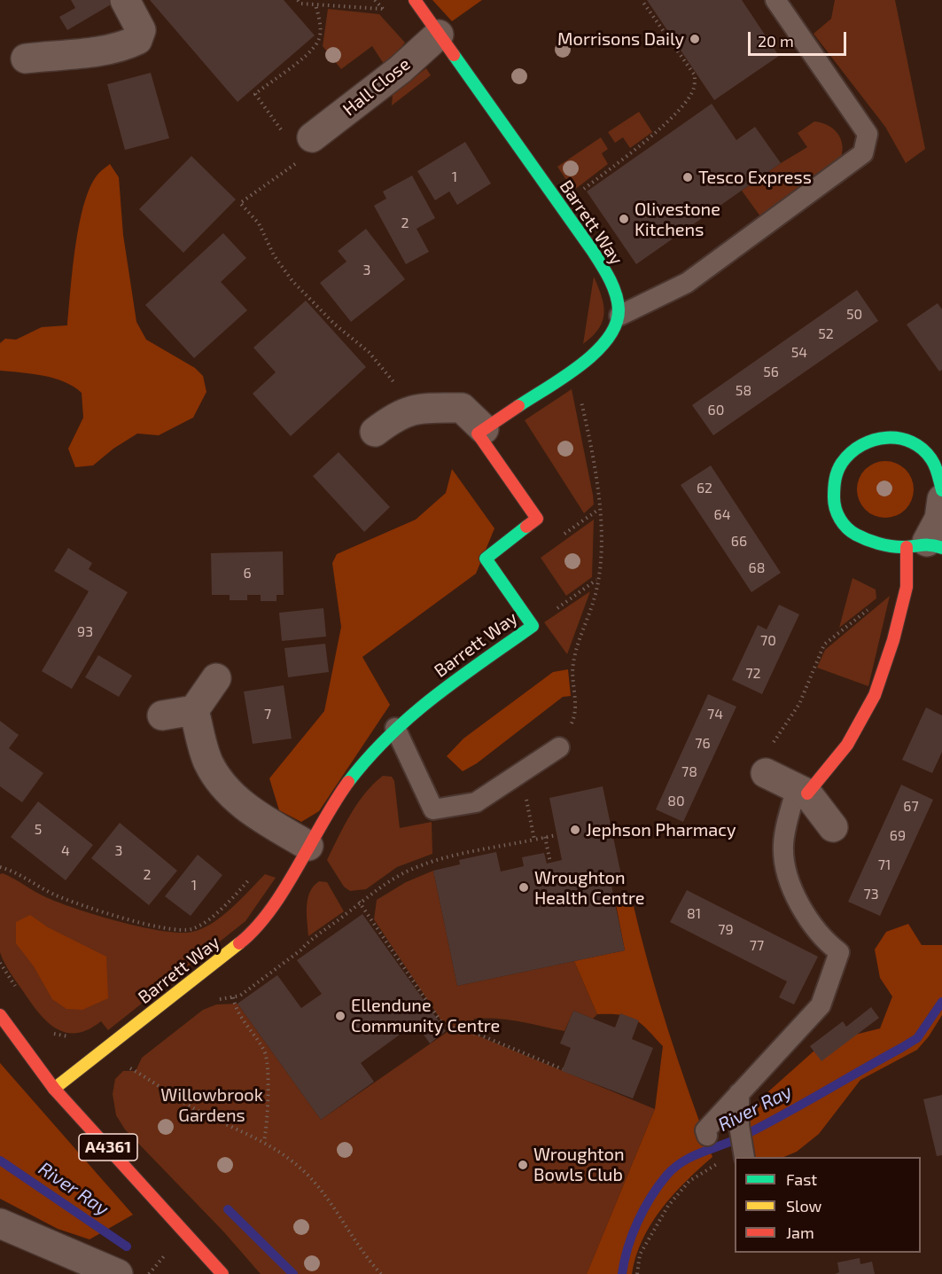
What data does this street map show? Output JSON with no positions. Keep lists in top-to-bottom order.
{
  "streets": {
    "street": ["Hall Close", "Barrett Way", "A4361"]
  },
  "crossings": [
    ["Hall Close", "Barrett Way"],
    ["Barrett Way", "A4361"]
  ],
  "water": ["River Ray"],
  "parks": ["Willowbrook Gardens"],
  "places": [
    "Morrisons Daily",
    "Tesco Express",
    "Olivestone Kitchens",
    "Jephson Pharmacy",
    "Wroughton Health Centre",
    "Ellendune Community Centre",
    "Wroughton Bowls Club"
  ],
  "house_numbers": [
    "1",
    "2",
    "3",
    "50",
    "52",
    "54",
    "56",
    "58",
    "60",
    "62",
    "64",
    "66",
    "68",
    "6",
    "93",
    "70",
    "72",
    "7",
    "74",
    "76",
    "78",
    "80",
    "67",
    "5",
    "69",
    "4",
    "3",
    "71",
    "2",
    "1",
    "73",
    "81",
    "79",
    "77"
  ],
  "legend": ["Fast", "Slow", "Jam"],
  "scale_bar": "20 m"
}
